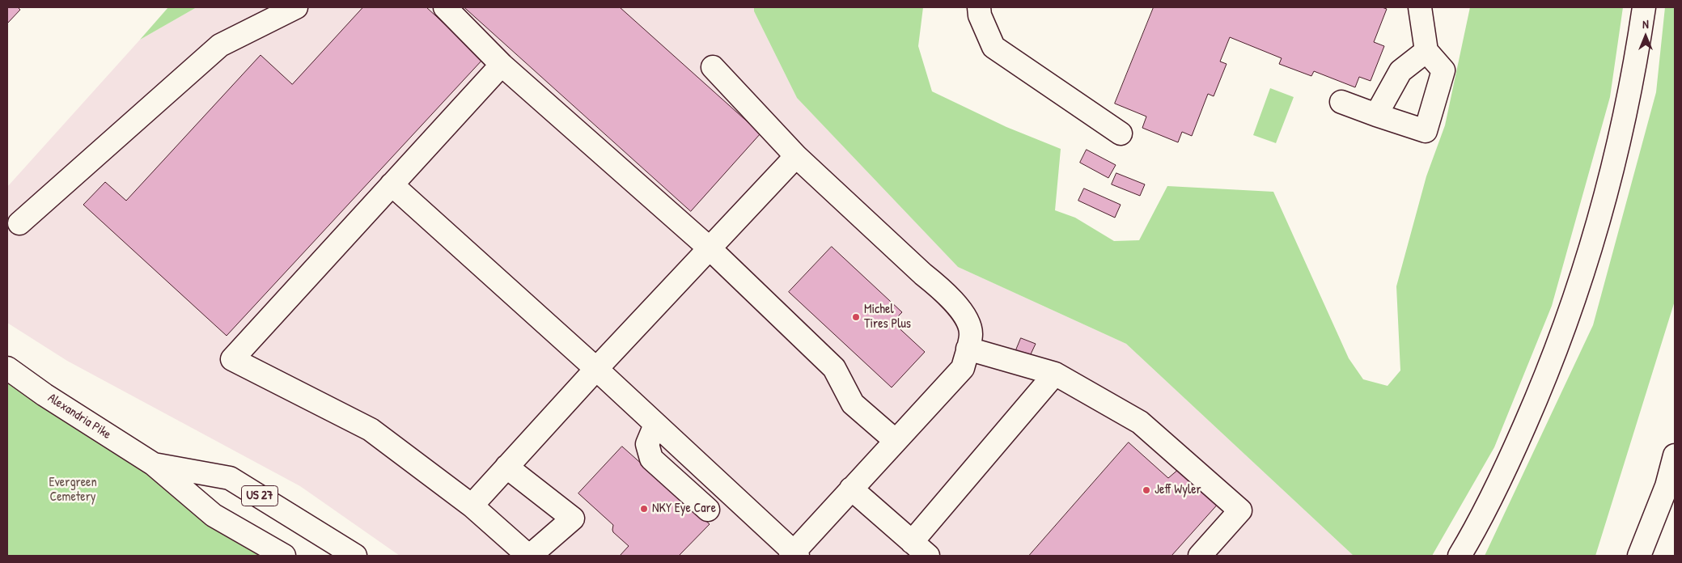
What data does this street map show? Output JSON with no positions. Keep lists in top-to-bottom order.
{
  "streets": {
    "main road": ["Alexandria Pike", "US 27"]
  },
  "parks": ["Evergreen Cemetery"],
  "places": ["Michel Tires Plus", "Jeff Wyler", "NKY Eye Care"],
  "north": "top"
}
